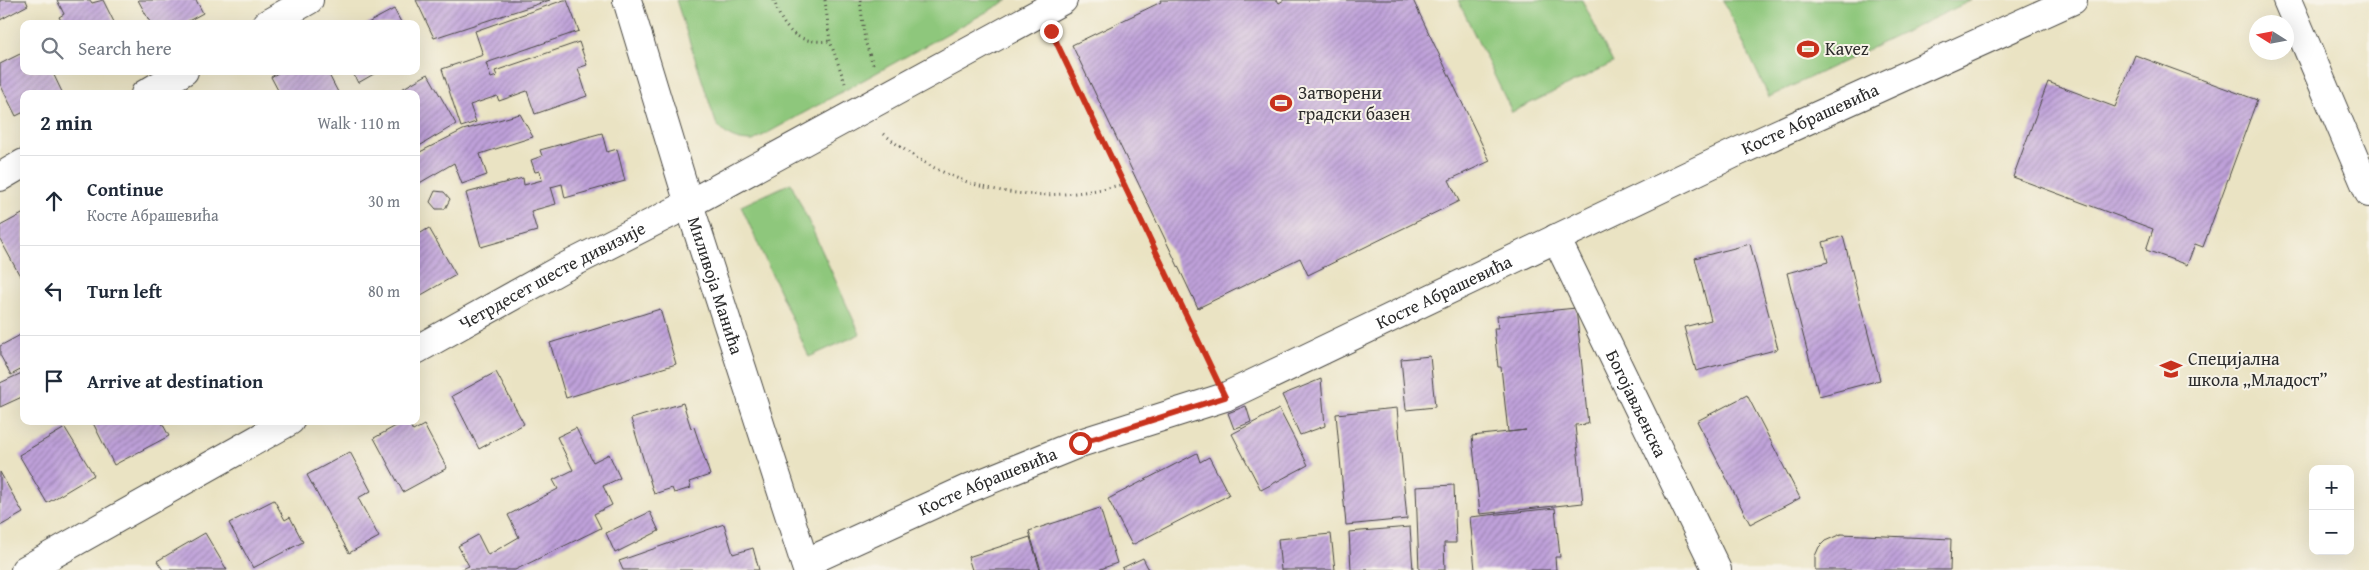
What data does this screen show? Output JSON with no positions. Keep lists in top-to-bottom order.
{
  "streets": {
    "street": [
      "Косте Абрашевића",
      "Четрдесет шесте дивизије",
      "Миливоја Манића",
      "Богојављенска"
    ]
  },
  "crossings": [
    ["Косте Абрашевића", "Миливоја Манића"],
    ["Косте Абрашевића", "Богојављенска"],
    ["Четрдесет шесте дивизије", "Миливоја Манића"]
  ],
  "places": {
    "sports": ["Kavez", "Затворени градски базен"],
    "school or university": ["Специјална школа „Младост”"]
  },
  "north": "left",
  "page": {
    "search": "Search here",
    "heading": ["2 min", "Walk · 110 m"],
    "list": [
      ["Continue", "Косте Абрашевића", "30 m"],
      ["Turn left", "80 m"],
      "Arrive at destination"
    ],
    "map_buttons": ["+", "−"]
  }
}
